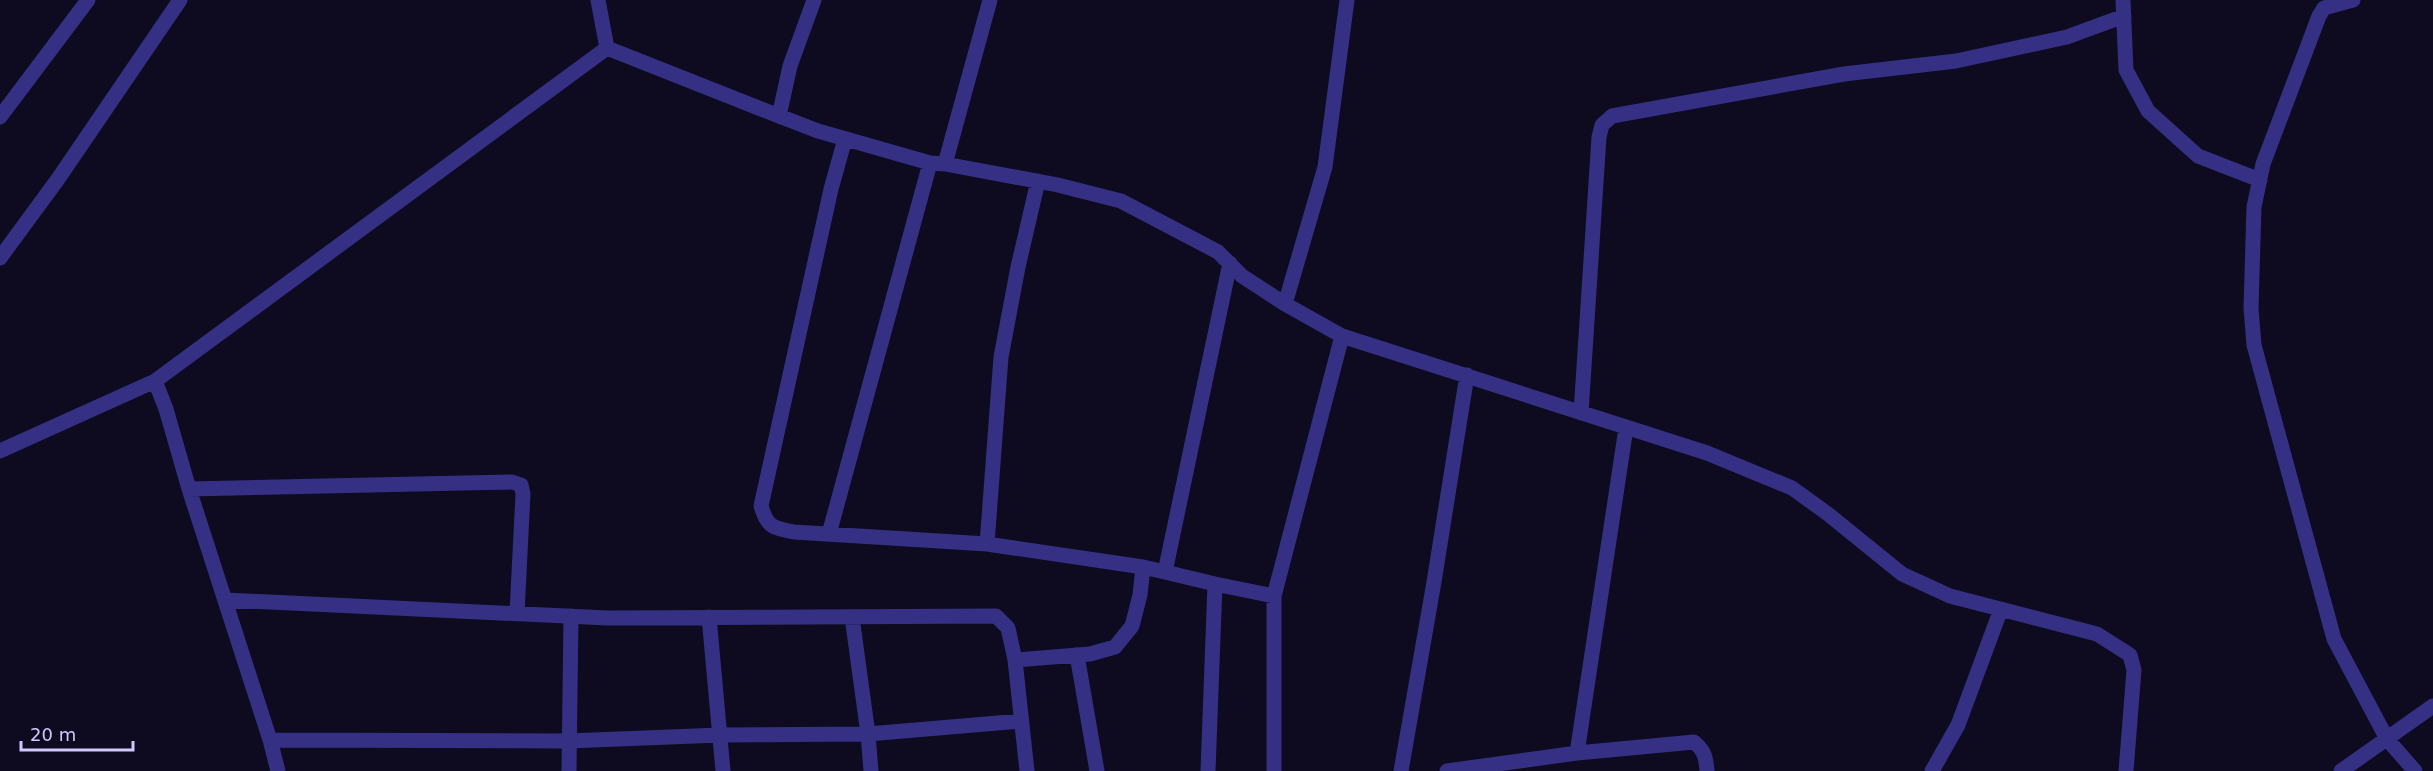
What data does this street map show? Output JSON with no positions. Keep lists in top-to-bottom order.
{
  "scale_bar": "20 m"
}
